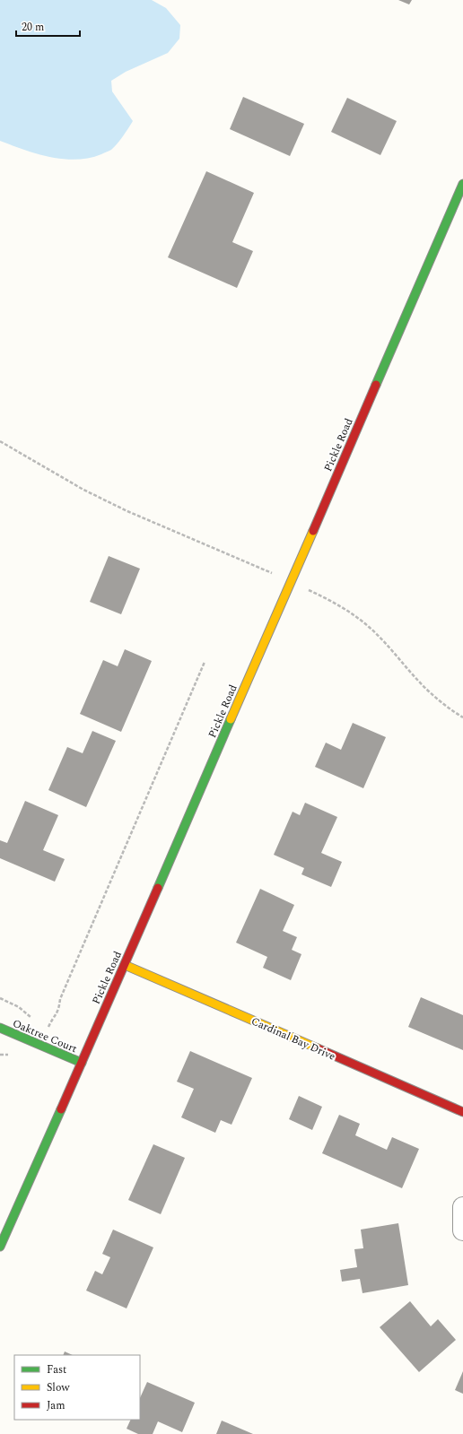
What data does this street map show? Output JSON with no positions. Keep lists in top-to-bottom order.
{
  "streets": {
    "street": ["Pickle Road", "Oaktree Court", "Cardinal Bay Drive"]
  },
  "crossings": [
    ["Pickle Road", "Oaktree Court"],
    ["Pickle Road", "Cardinal Bay Drive"]
  ],
  "legend": ["Fast", "Slow", "Jam"],
  "scale_bar": "20 m"
}
